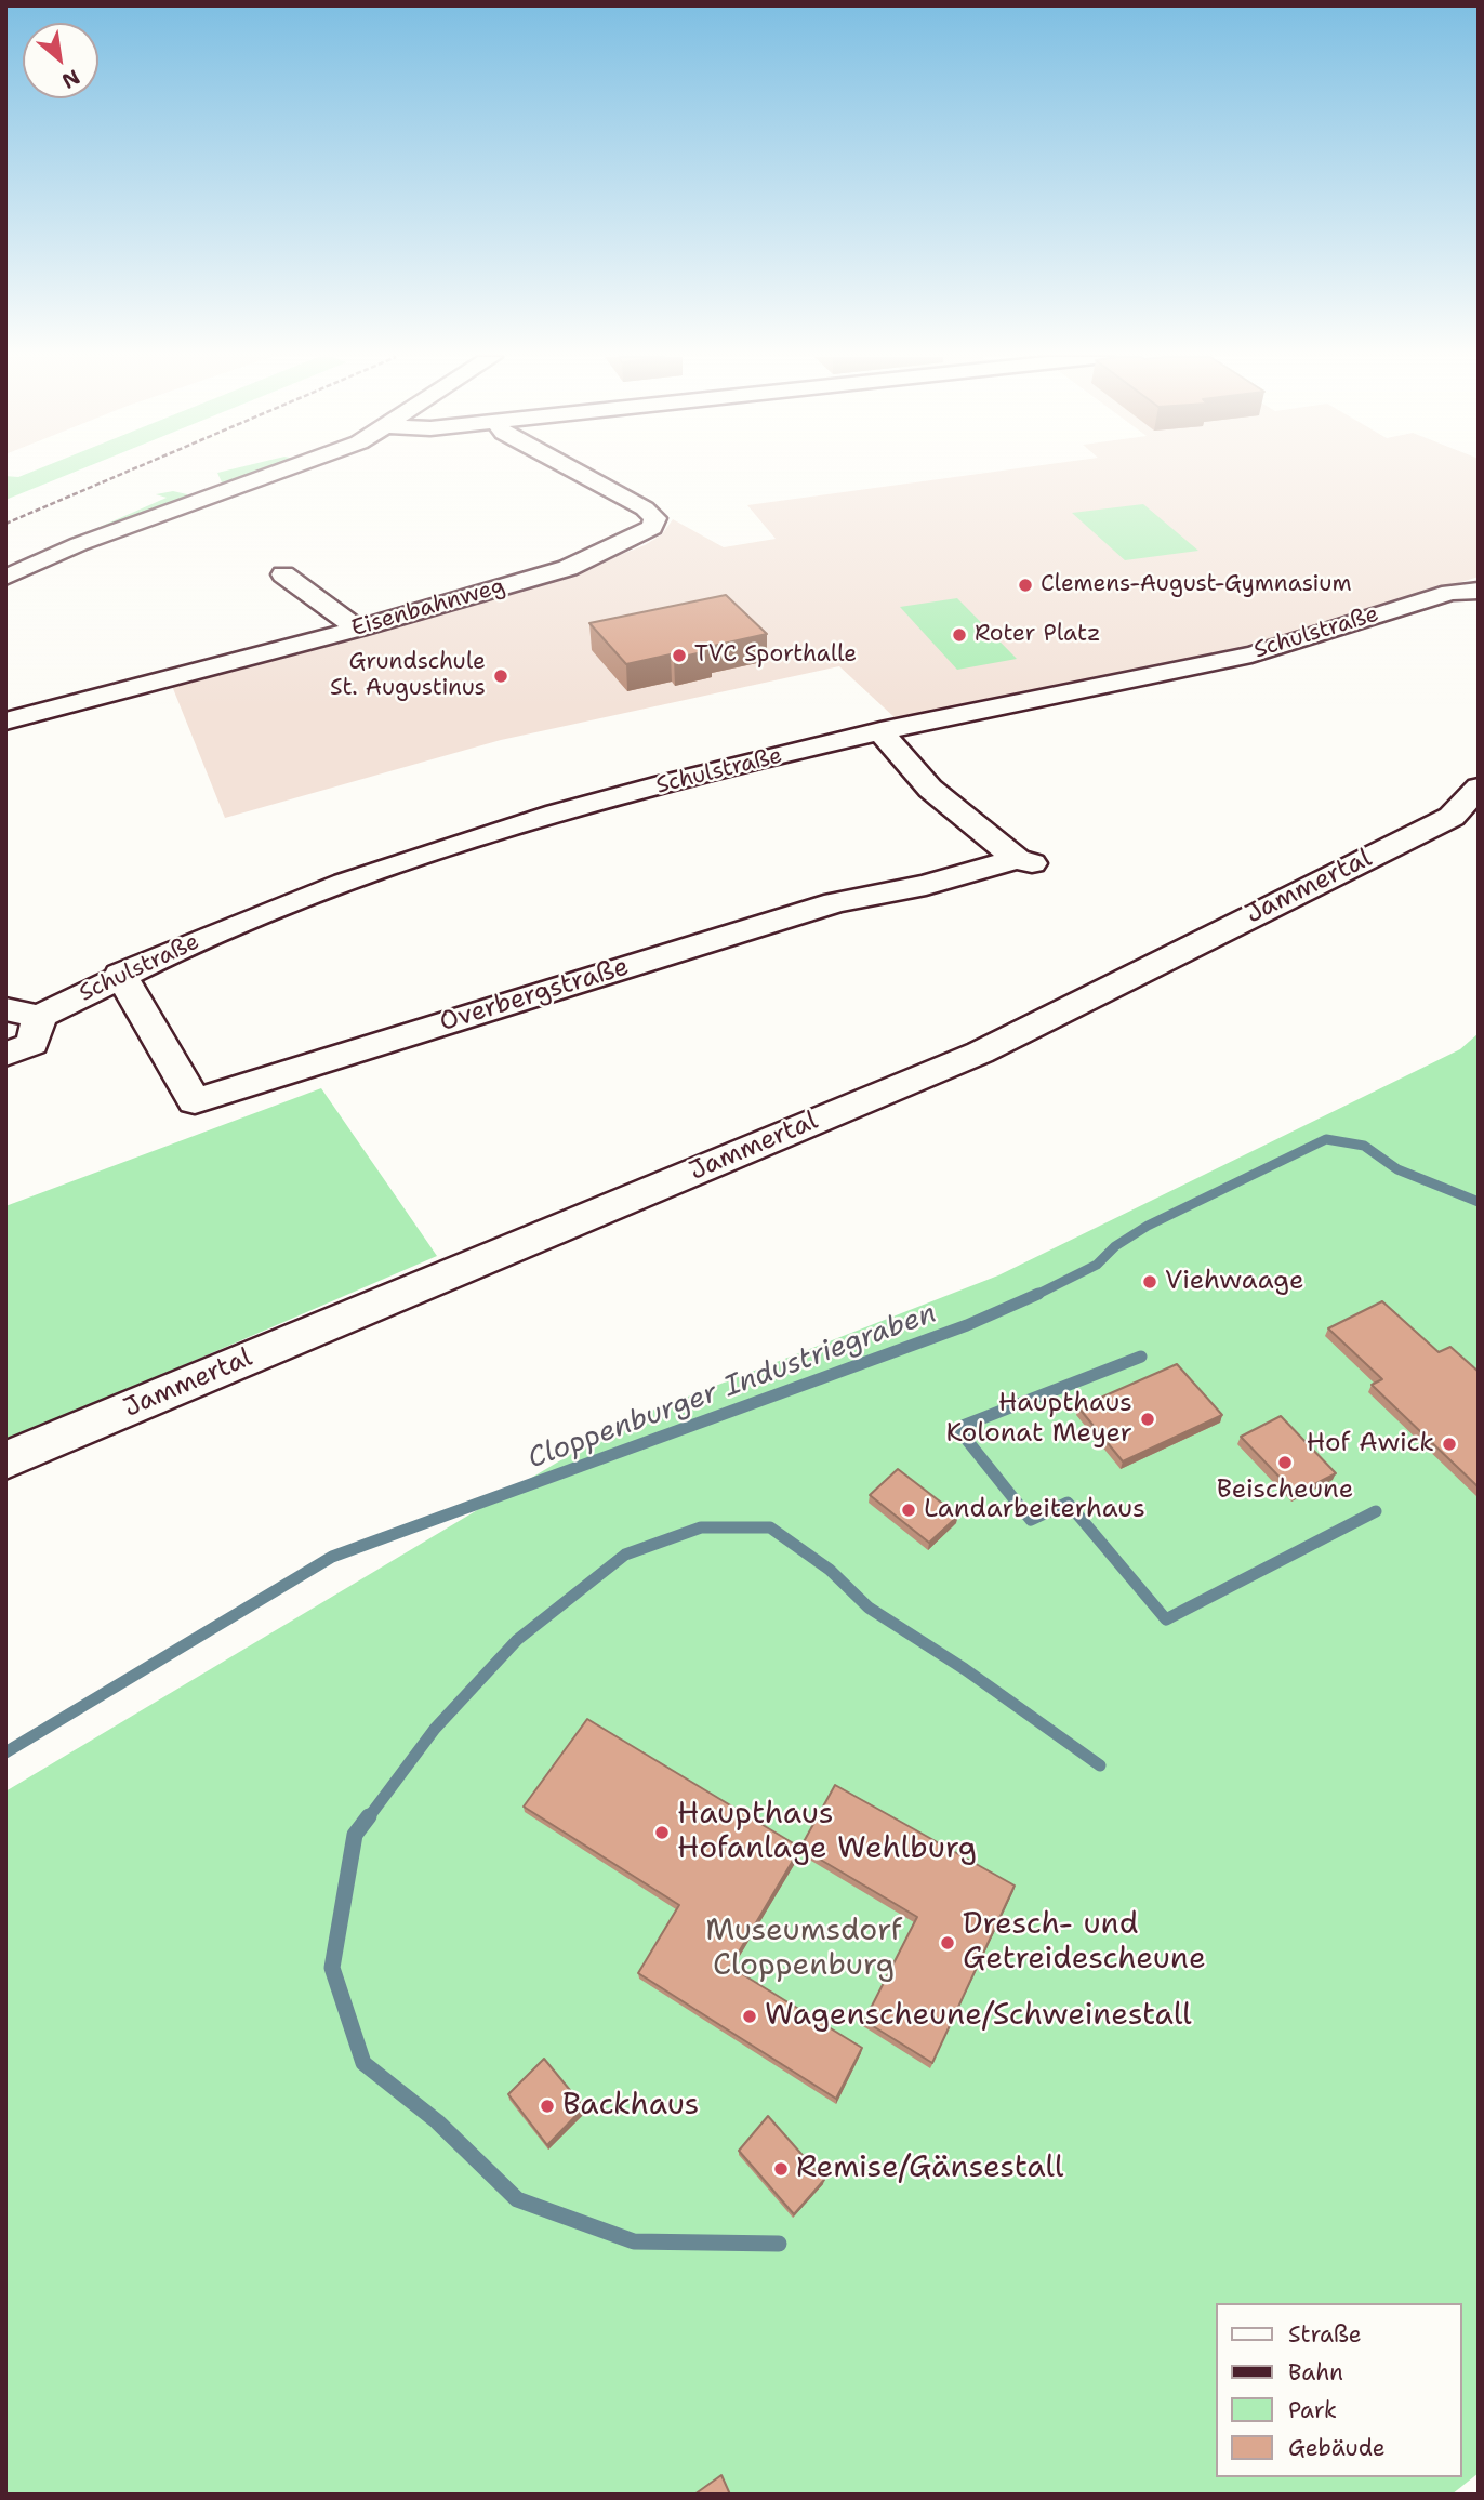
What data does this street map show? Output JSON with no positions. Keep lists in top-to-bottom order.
{
  "streets": {
    "street": [
      "Eisenbahnweg",
      "Schulstraße",
      "Jammertal",
      "Overbergstraße"
    ]
  },
  "crossings": [
    ["Schulstraße", "Overbergstraße"]
  ],
  "water": ["Cloppenburger Industriegraben"],
  "parks": ["Museumsdorf Cloppenburg"],
  "places": [
    "Clemens-August-Gymnasium",
    "Roter Platz",
    "TVC Sporthalle",
    "Grundschule St. Augustinus",
    "Viehwaage",
    "Haupthaus Kolonat Meyer",
    "Hof Awick",
    "Beischeune",
    "Landarbeiterhaus",
    "Haupthaus Hofanlage Wehlburg",
    "Dresch- und Getreidescheune",
    "Wagenscheune/Schweinestall",
    "Backhaus",
    "Remise/Gänsestall"
  ],
  "legend": [
    "Straße",
    "Bahn",
    "Park",
    "Gebäude"
  ],
  "north": "bottom right"
}
